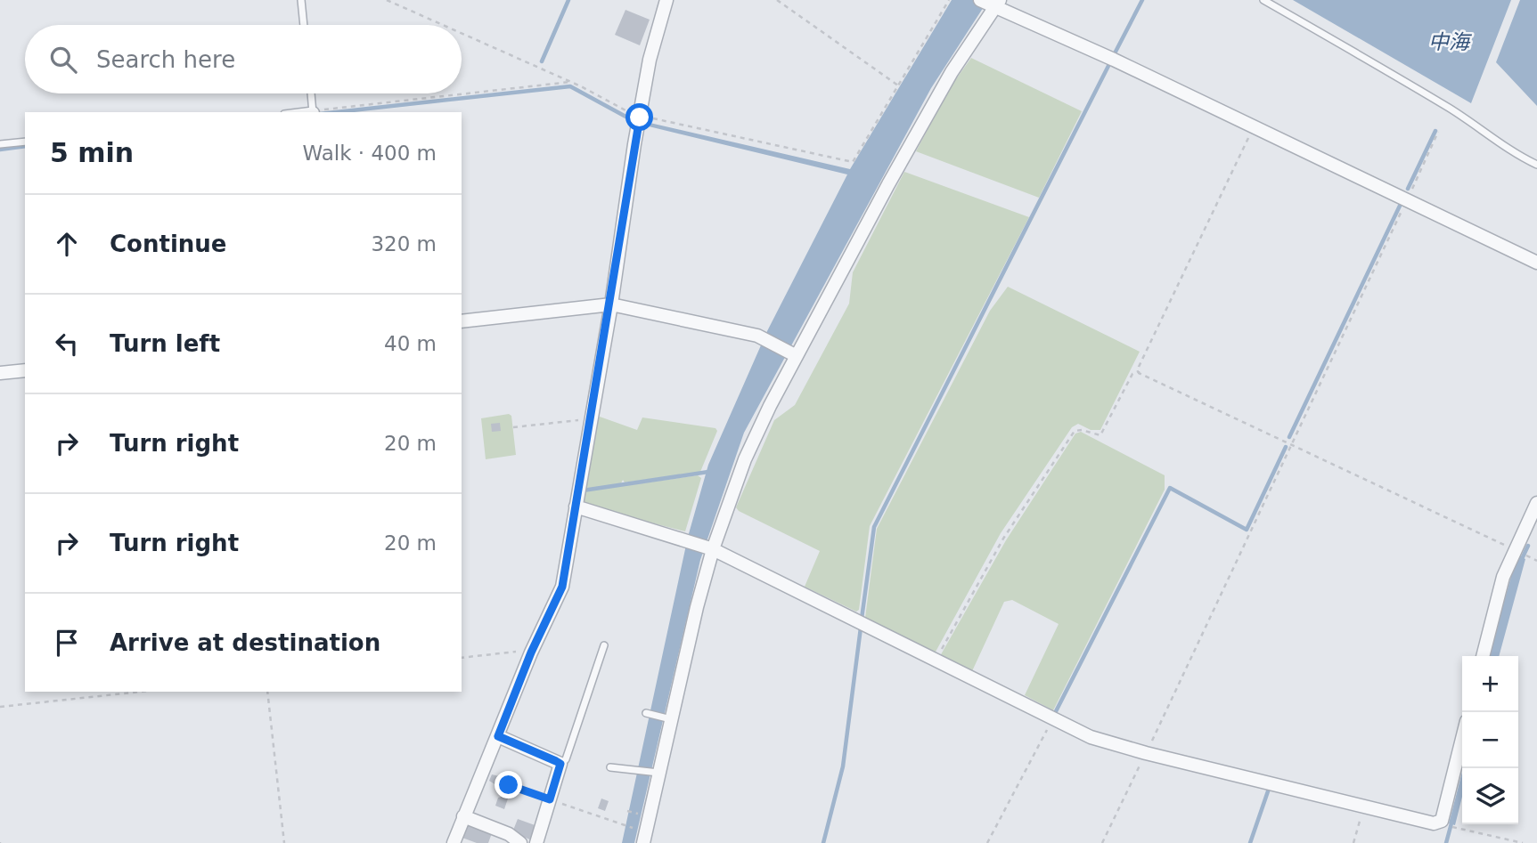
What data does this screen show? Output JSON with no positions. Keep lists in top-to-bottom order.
{
  "water": ["中海"],
  "page": {
    "search": "Search here",
    "heading": ["5 min", "Walk · 400 m"],
    "list": [
      ["Continue", "320 m"],
      ["Turn left", "40 m"],
      ["Turn right", "20 m"],
      ["Turn right", "20 m"],
      "Arrive at destination"
    ],
    "map_buttons": ["+", "−"]
  }
}
